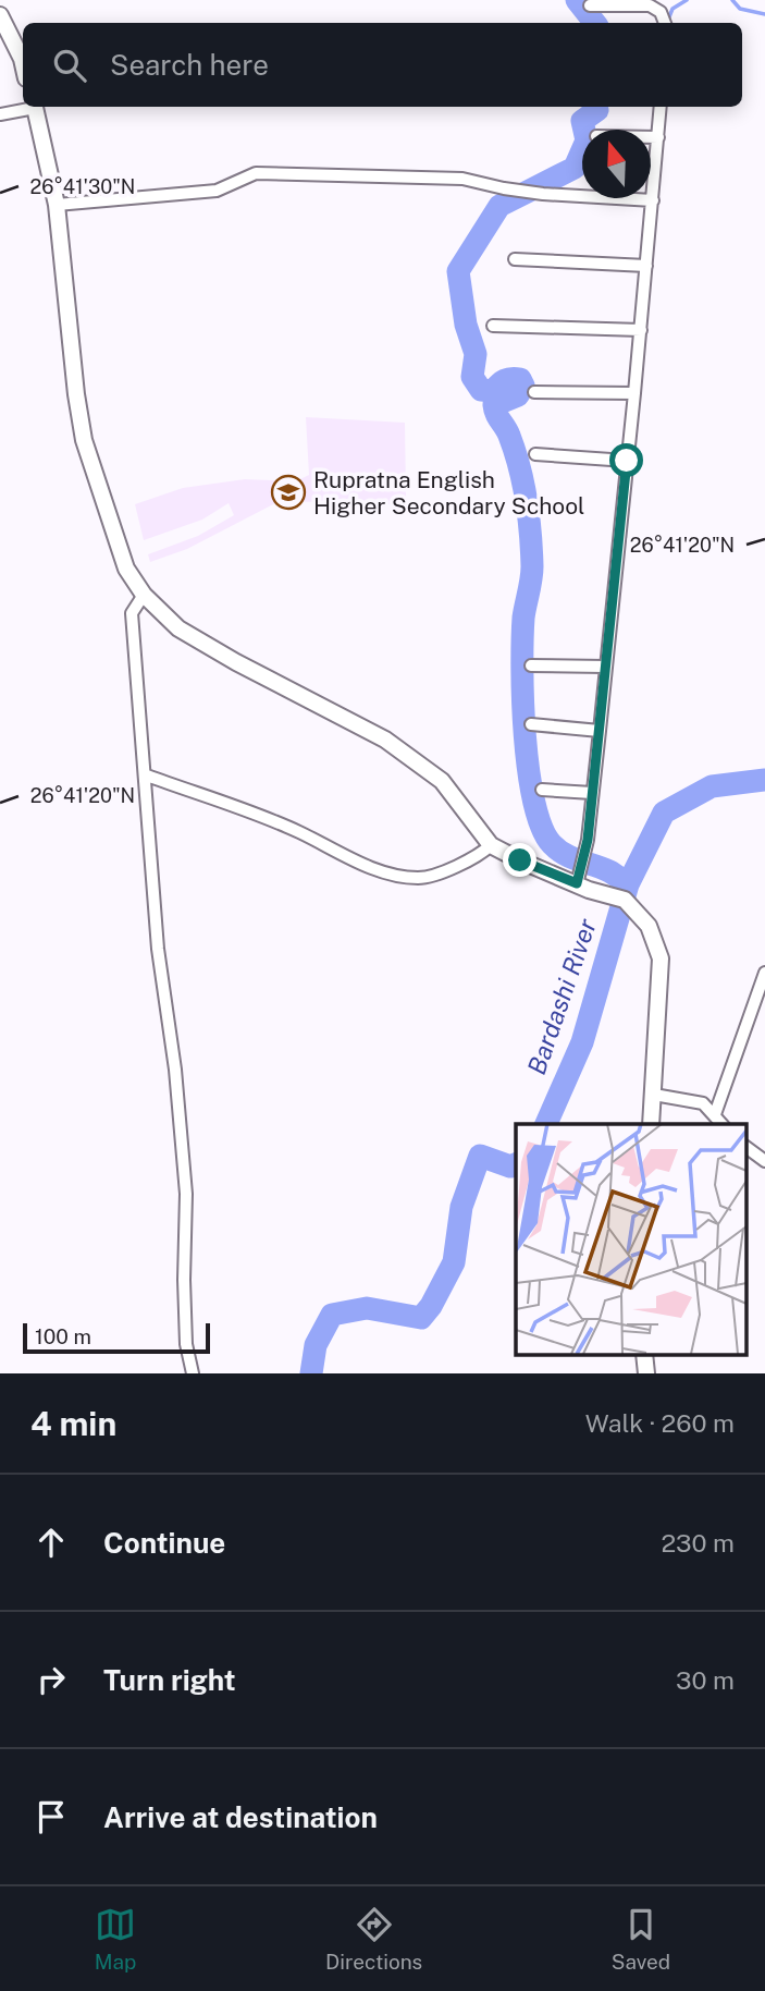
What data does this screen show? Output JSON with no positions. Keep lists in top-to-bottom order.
{
  "water": ["Bardashi River"],
  "places": {
    "school or university": ["Rupratna English Higher Secondary School"]
  },
  "scale_bar": "100 m",
  "north": "top",
  "page": {
    "search": "Search here",
    "scale": "100 m",
    "heading": ["4 min", "Walk · 260 m"],
    "list": [
      ["Continue", "230 m"],
      ["Turn right", "30 m"],
      "Arrive at destination"
    ],
    "nav": ["Map", "Directions", "Saved"]
  },
  "coordinates": ["26°41'30\"N", "26°41'20\"N"]
}
